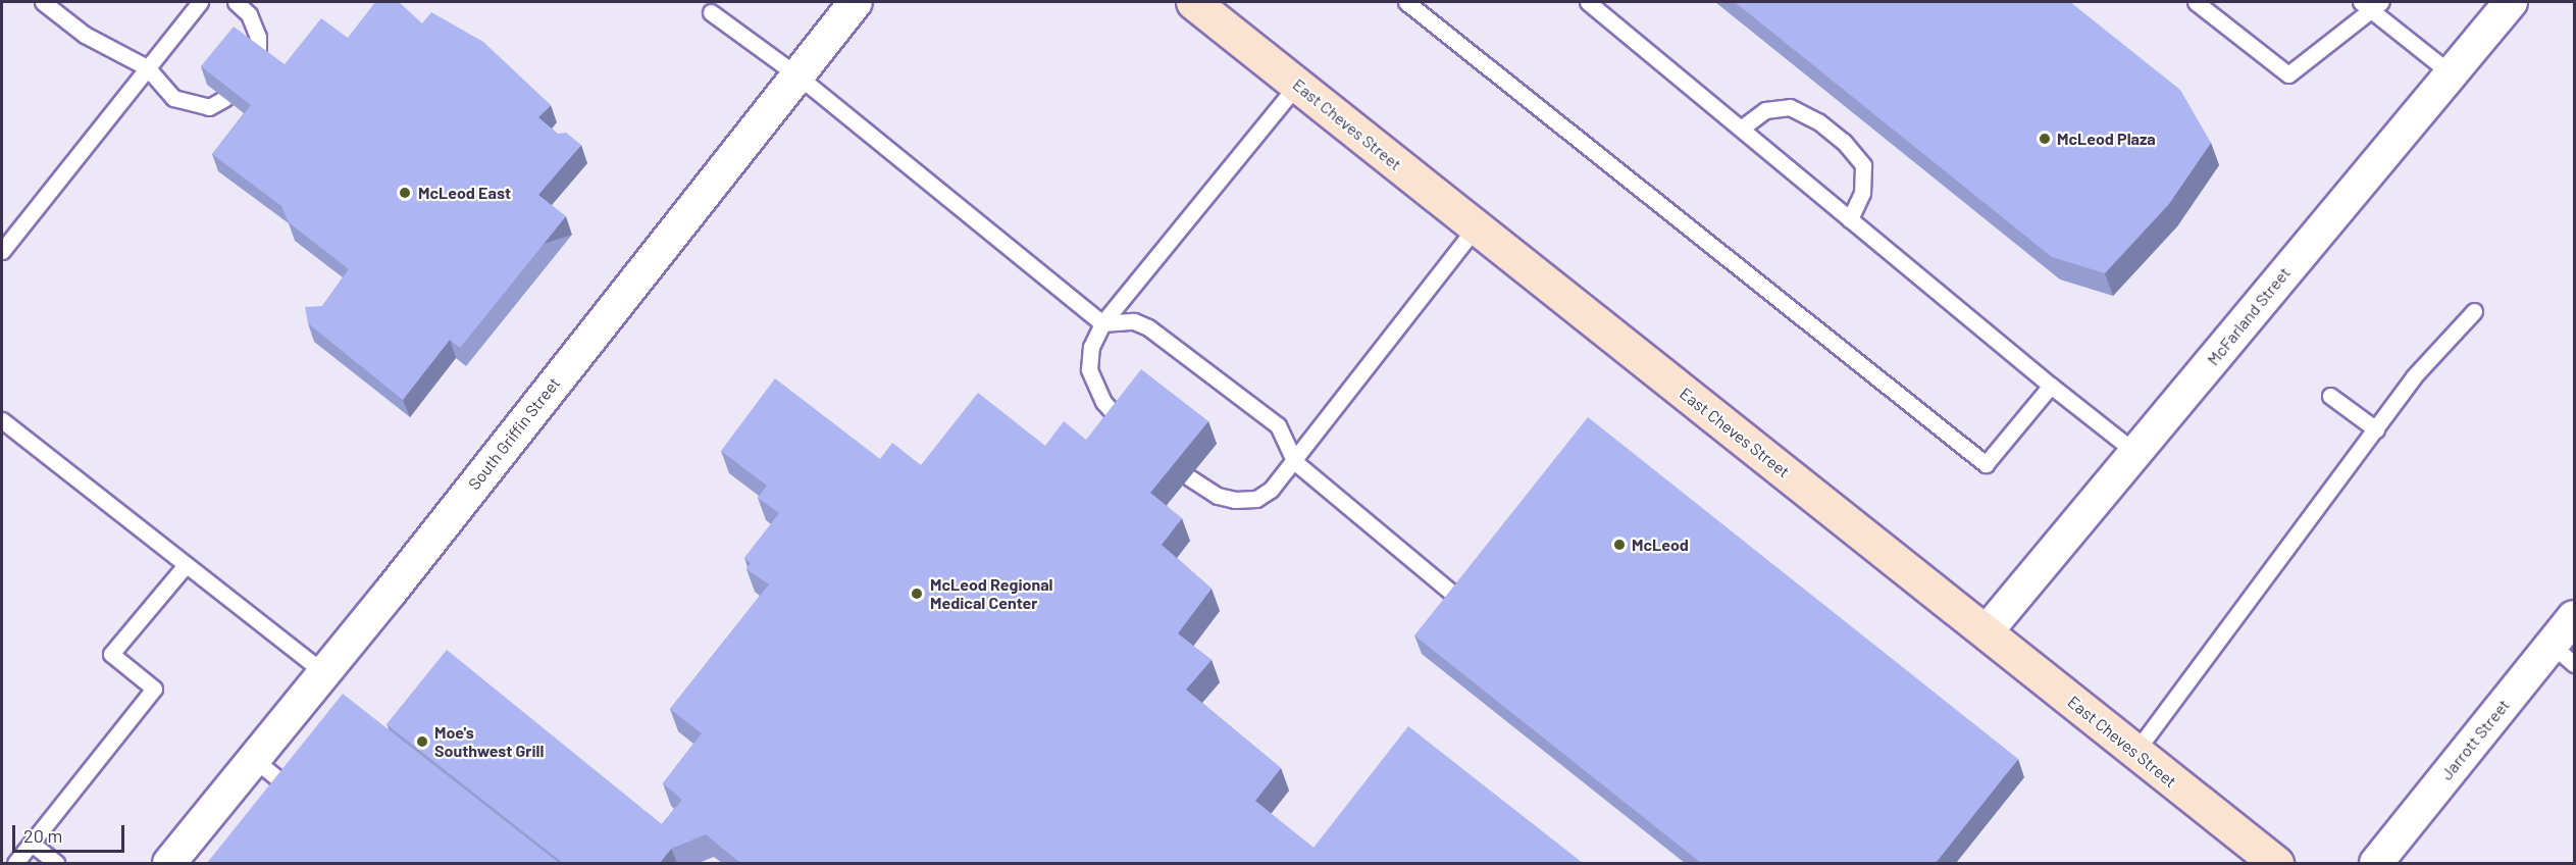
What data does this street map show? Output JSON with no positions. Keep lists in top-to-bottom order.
{
  "streets": {
    "main road": ["East Cheves Street"],
    "street": ["McFarland Street", "South Griffin Street", "Jarrott Street"]
  },
  "crossings": [
    ["East Cheves Street", "McFarland Street"]
  ],
  "places": [
    "McLeod Plaza",
    "McLeod East",
    "McLeod",
    "McLeod Regional Medical Center",
    "Moe's Southwest Grill"
  ],
  "scale_bar": "20 m"
}
